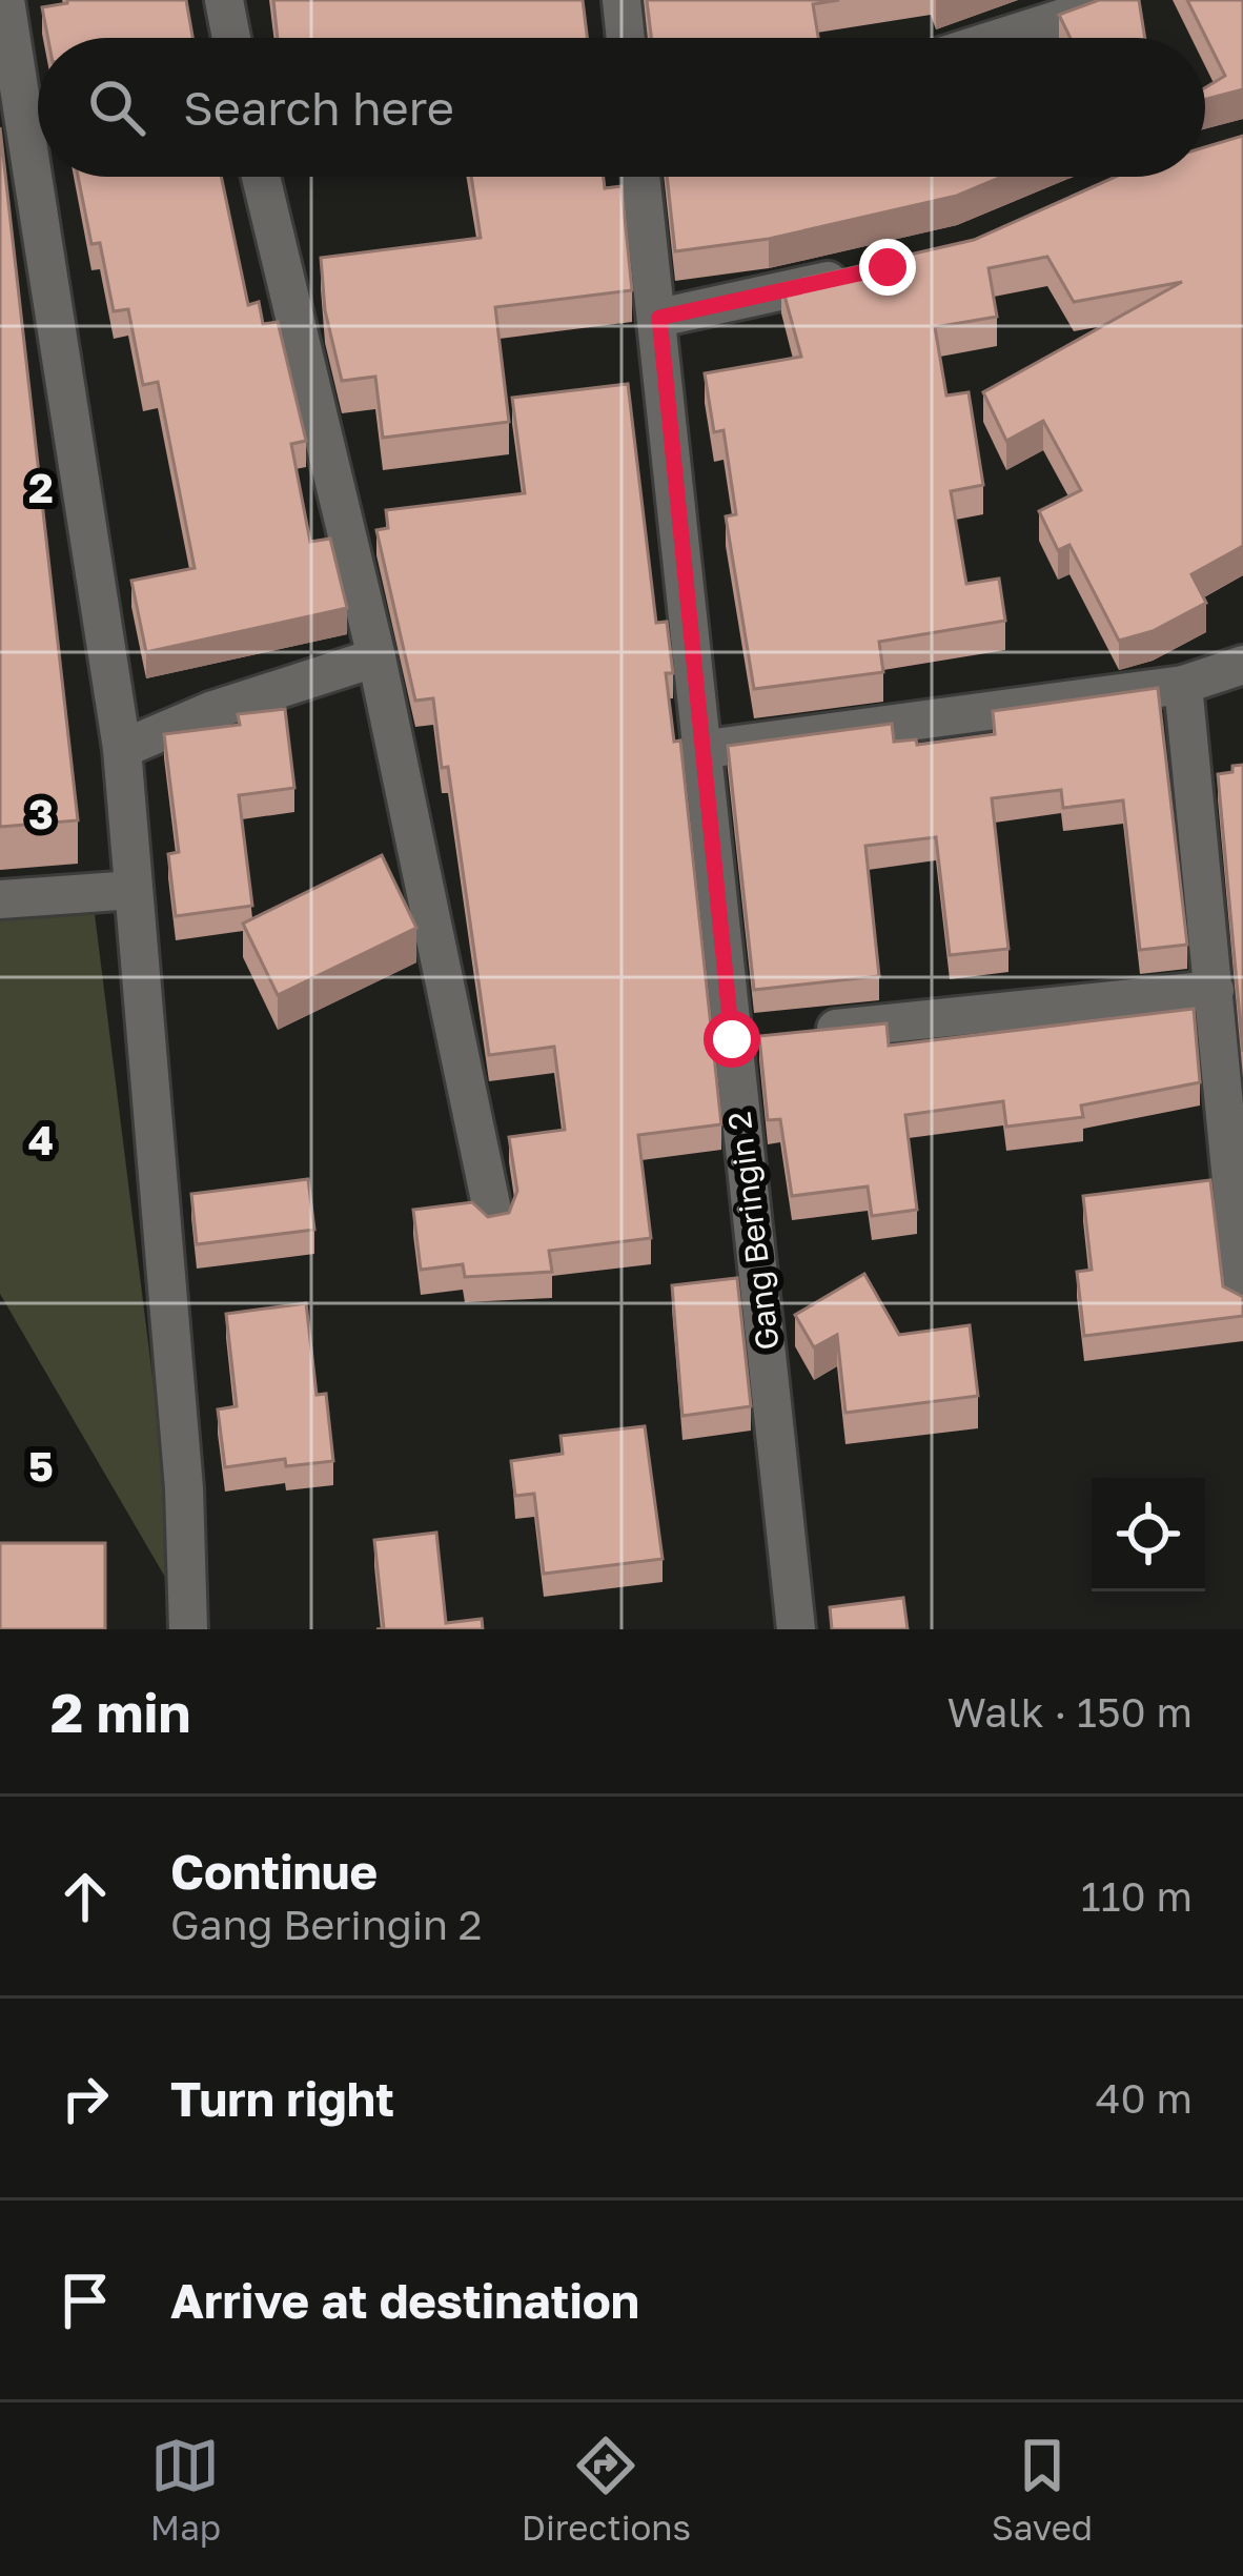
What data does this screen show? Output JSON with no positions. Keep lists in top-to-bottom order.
{
  "streets": {
    "street": ["Gang Beringin 2"]
  },
  "page": {
    "search": "Search here",
    "heading": ["2 min", "Walk · 150 m"],
    "list": [
      ["Continue", "Gang Beringin 2", "110 m"],
      ["Turn right", "40 m"],
      "Arrive at destination"
    ],
    "nav": ["Map", "Directions", "Saved"]
  },
  "grid": {
    "rows": [
      "2",
      "3",
      "4",
      "5"
    ]
  }
}
